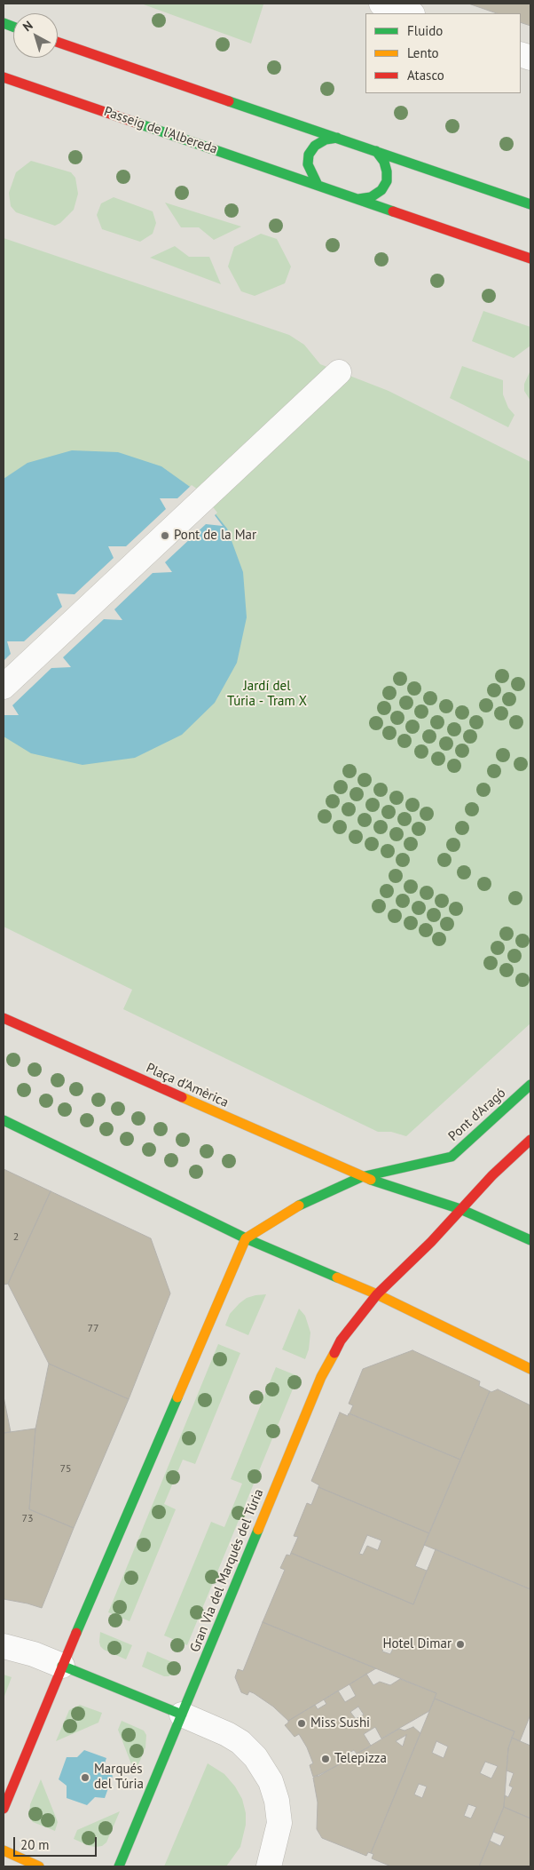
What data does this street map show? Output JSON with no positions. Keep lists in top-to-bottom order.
{
  "streets": {
    "main road": [
      "Passeig de l'Albereda",
      "Plaça d'Amèrica",
      "Pont d'Aragó",
      "Gran Via del Marqués del Túria"
    ]
  },
  "crossings": [
    ["Plaça d'Amèrica", "Pont d'Aragó"]
  ],
  "parks": ["Jardí del Túria - Tram X"],
  "places": [
    "Pont de la Mar",
    "Hotel Dimar",
    "Miss Sushi",
    "Telepizza",
    "Marqués del Túria"
  ],
  "house_numbers": [
    "2",
    "77",
    "75",
    "73"
  ],
  "legend": ["Fluido", "Lento", "Atasco"],
  "scale_bar": "20 m",
  "north": "top left"
}
